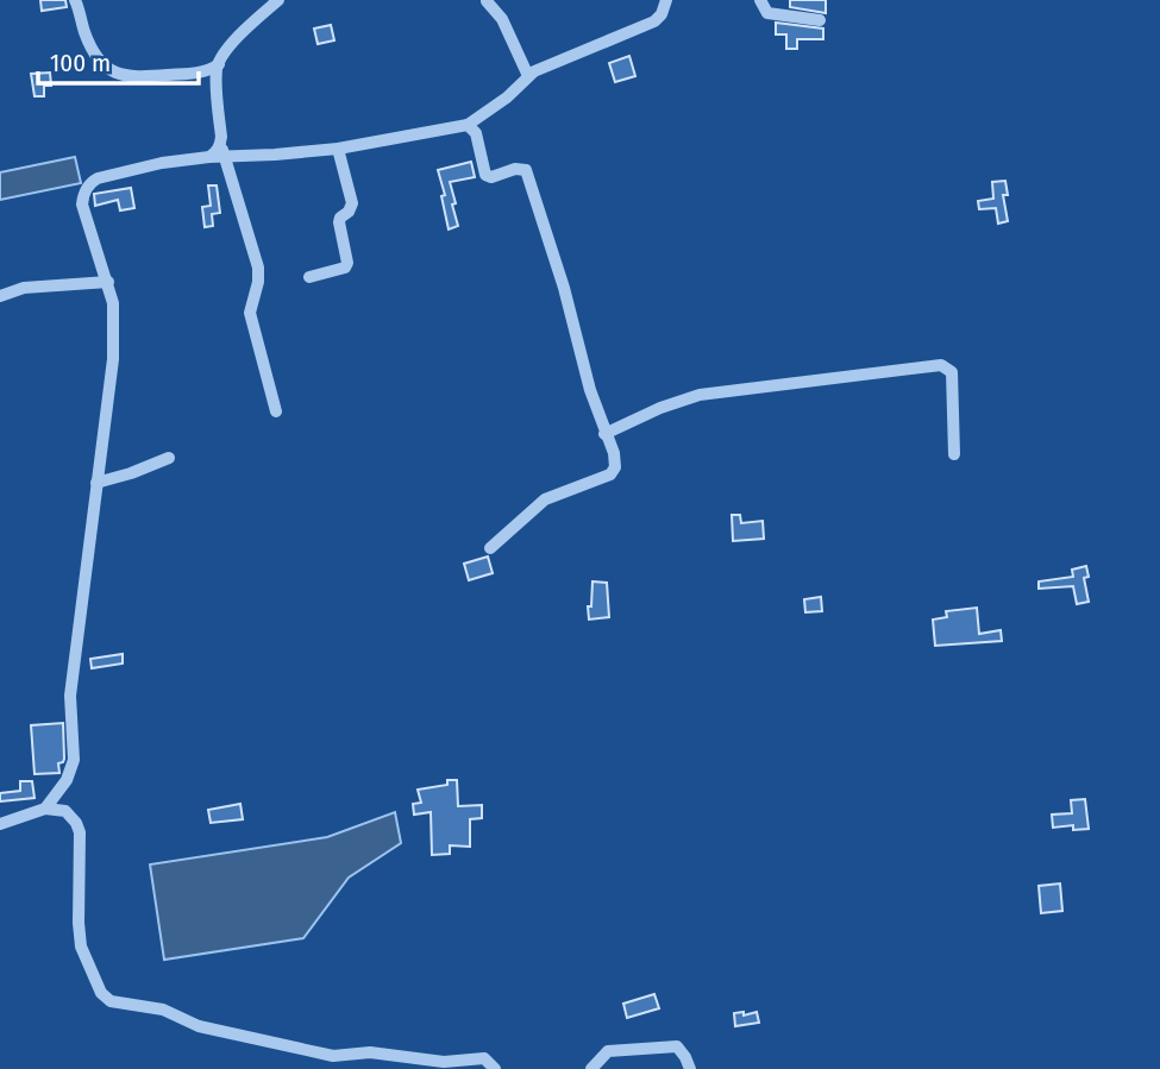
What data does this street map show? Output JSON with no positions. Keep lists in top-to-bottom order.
{
  "scale_bar": "100 m"
}
